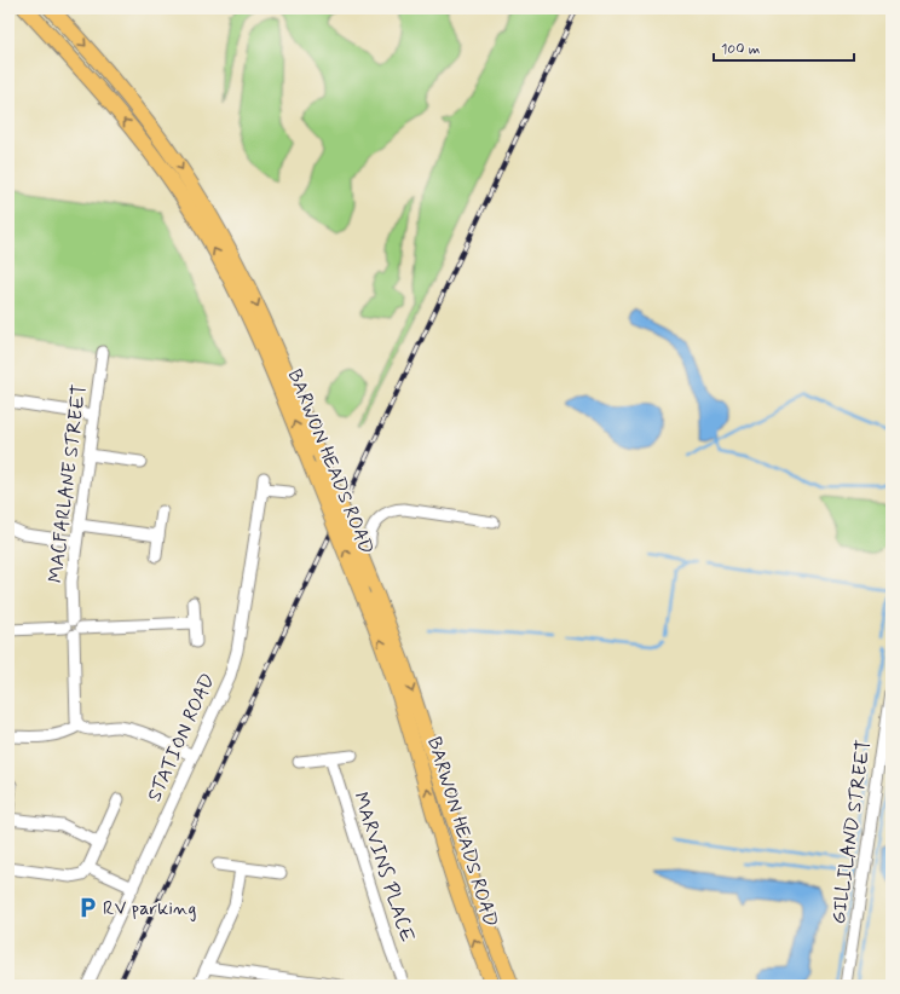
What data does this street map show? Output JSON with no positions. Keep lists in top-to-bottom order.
{
  "streets": {
    "main road": ["BARWON HEADS ROAD"],
    "street": [
      "MACFARLANE STREET",
      "STATION ROAD",
      "GILLILAND STREET",
      "MARVINS PLACE"
    ]
  },
  "places": {
    "parking": ["RV parking"]
  },
  "scale_bar": "100 m"
}
